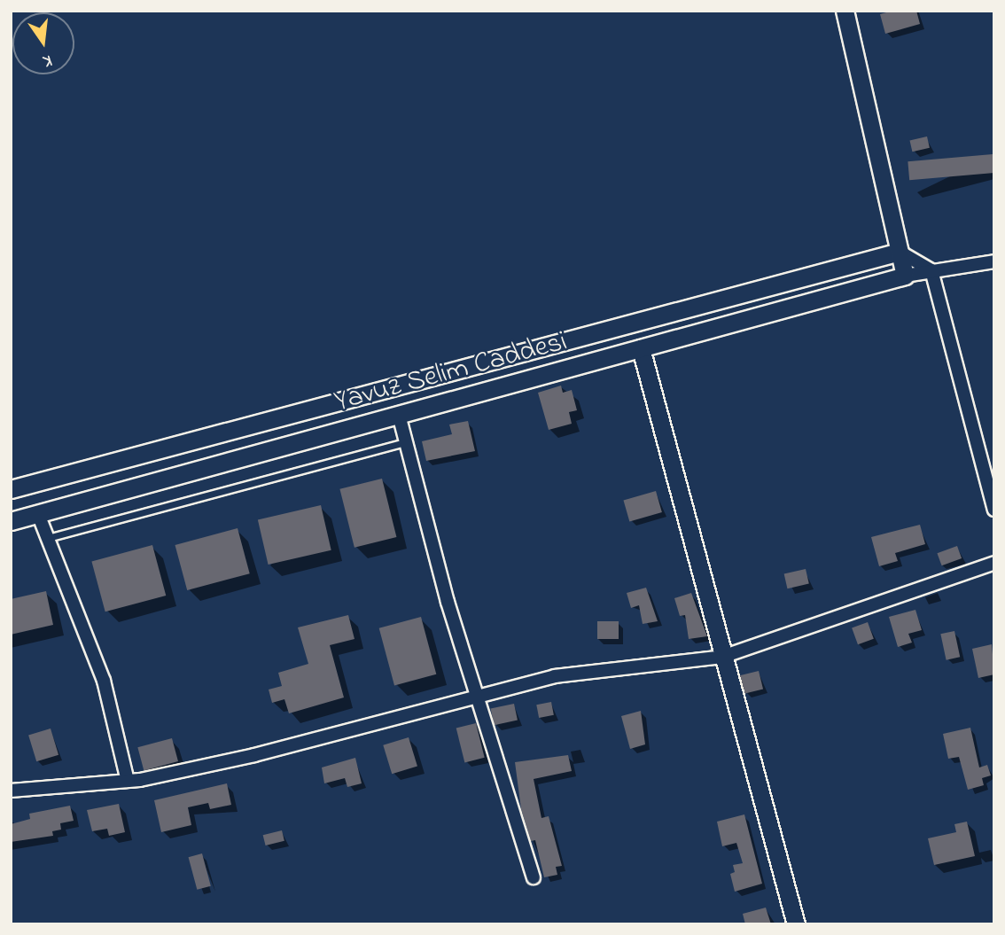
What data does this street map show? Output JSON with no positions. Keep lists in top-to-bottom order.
{
  "streets": {
    "street": ["Yavuz Selim Caddesi"]
  },
  "north": "bottom"
}
